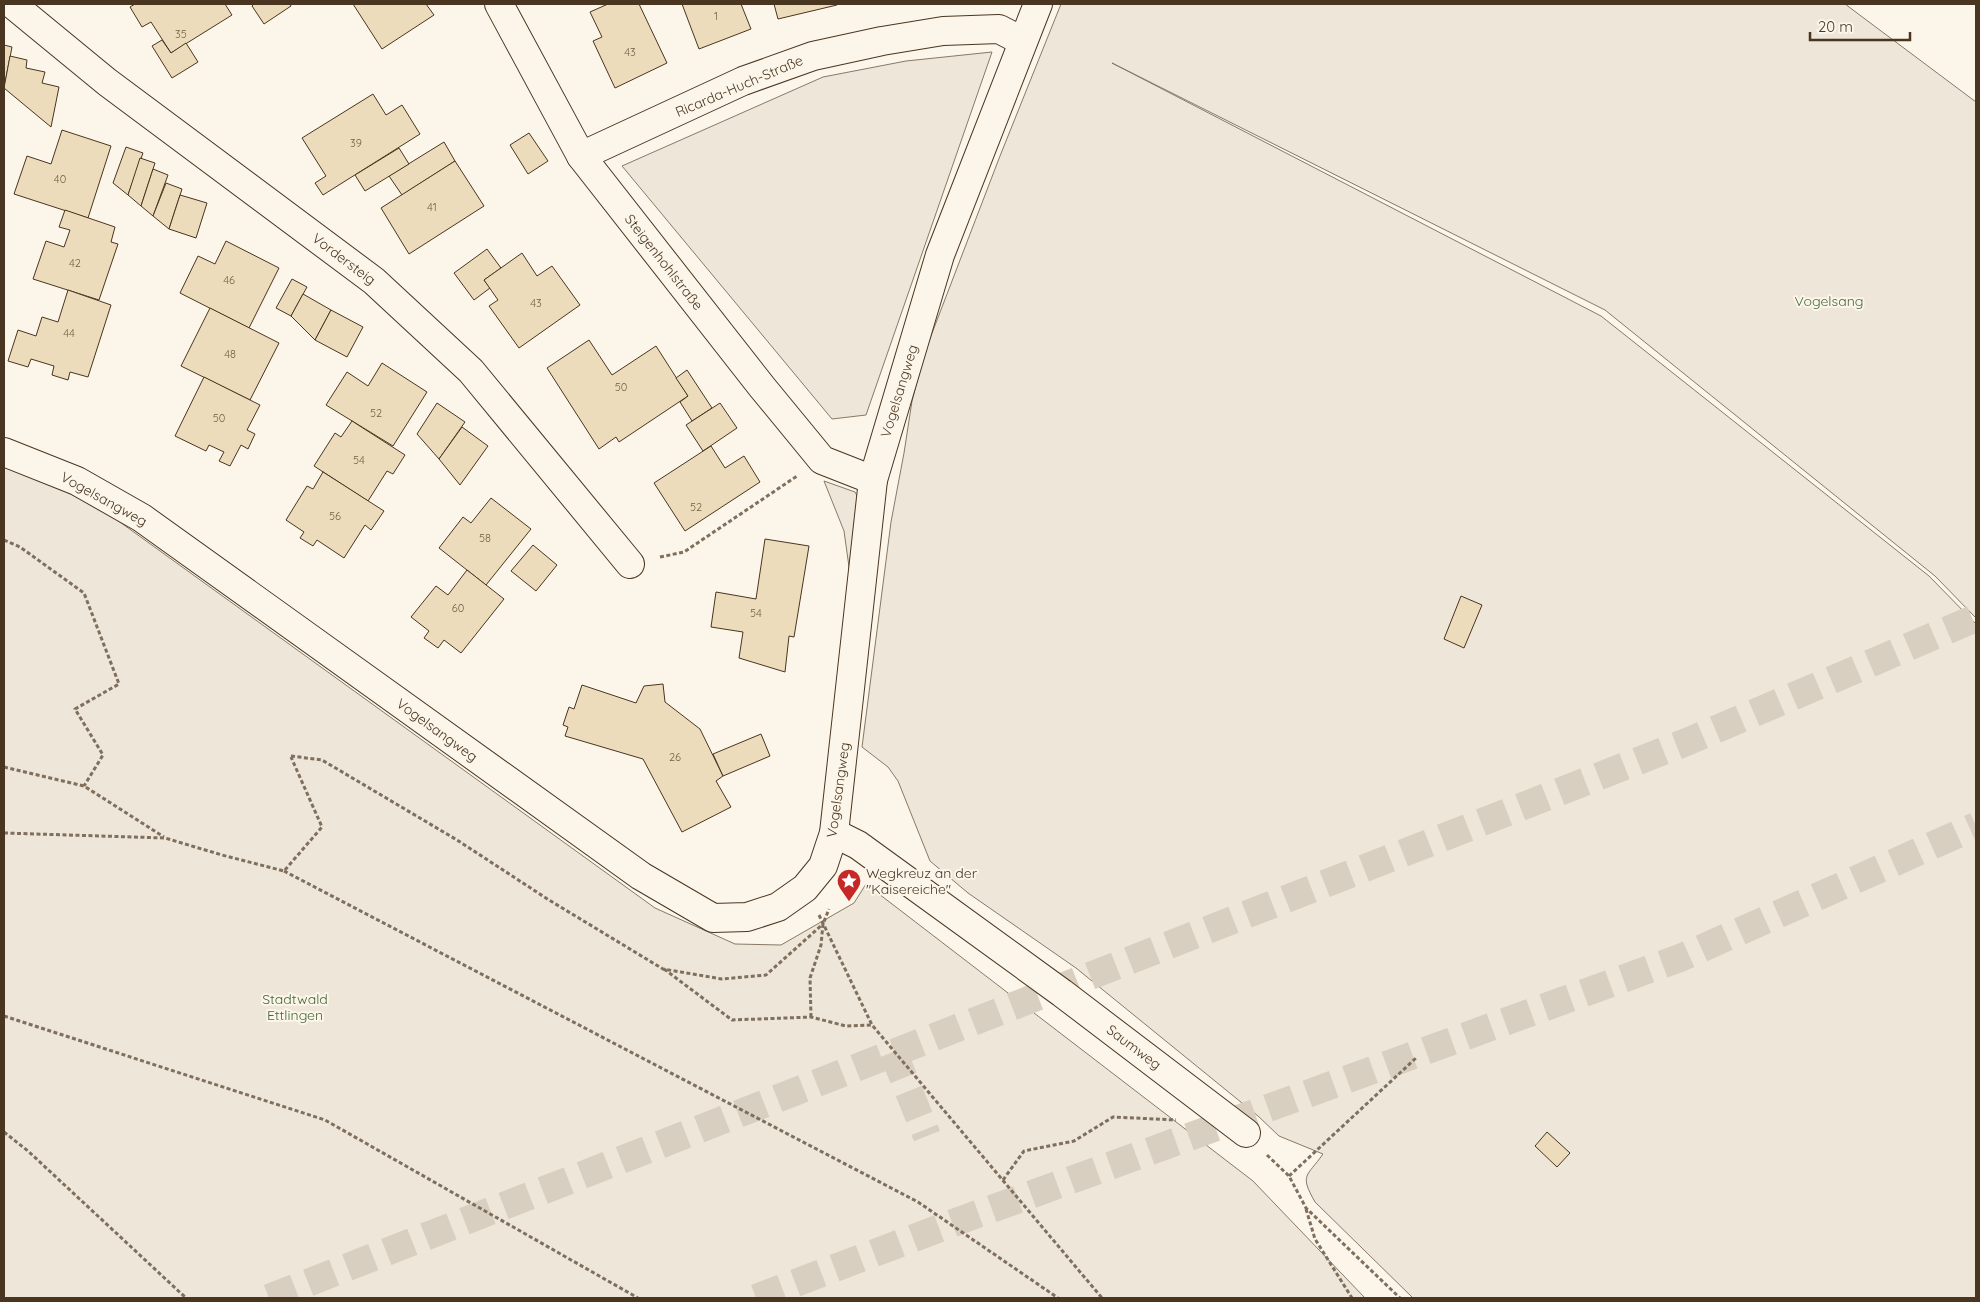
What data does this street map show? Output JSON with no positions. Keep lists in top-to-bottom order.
{
  "streets": {
    "street": [
      "Ricarda-Huch-Straße",
      "Vordersteig",
      "Steigenhohlstraße",
      "Vogelsangweg",
      "Saumweg"
    ]
  },
  "crossings": [
    ["Ricarda-Huch-Straße", "Steigenhohlstraße"],
    ["Ricarda-Huch-Straße", "Vogelsangweg"],
    ["Steigenhohlstraße", "Vogelsangweg"],
    ["Vogelsangweg", "Saumweg"]
  ],
  "parks": ["Vogelsang", "Stadtwald Ettlingen"],
  "places": {
    "place": ["Wegkreuz an der \"Kaisereiche\""]
  },
  "house_numbers": [
    "1",
    "35",
    "43",
    "39",
    "40",
    "41",
    "42",
    "46",
    "43",
    "44",
    "48",
    "50",
    "52",
    "50",
    "54",
    "52",
    "56",
    "58",
    "60",
    "54",
    "26"
  ],
  "scale_bar": "20 m"
}
